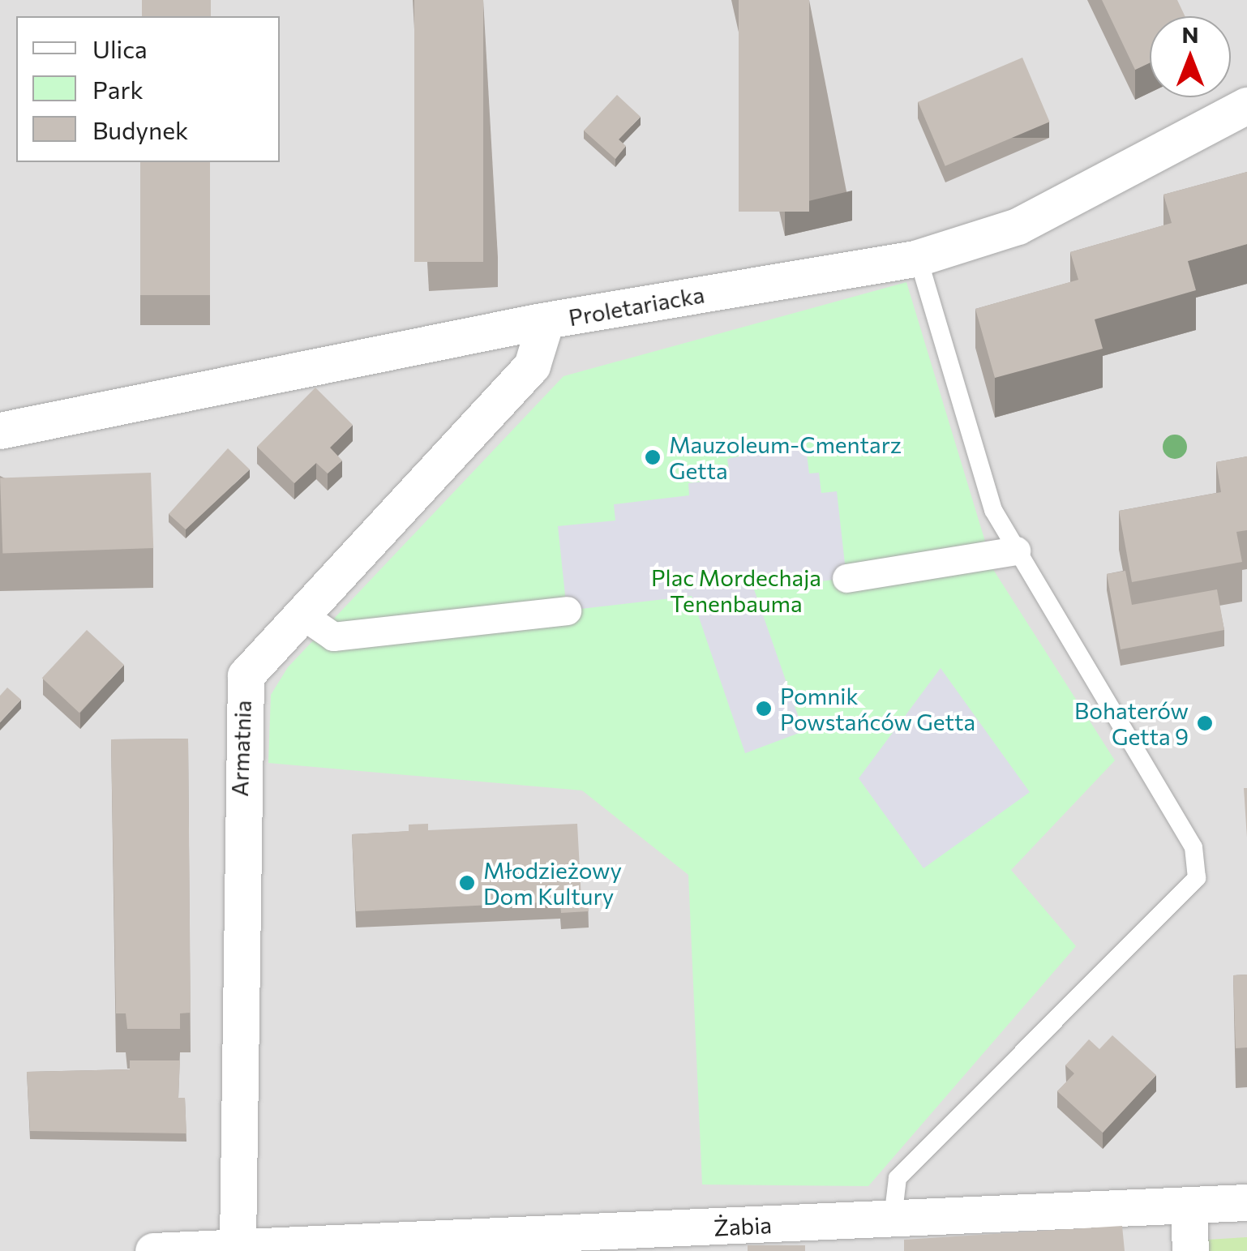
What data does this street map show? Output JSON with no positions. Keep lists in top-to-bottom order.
{
  "streets": {
    "street": ["Proletariacka", "Armatnia", "Żabia"]
  },
  "crossings": [
    ["Proletariacka", "Armatnia"],
    ["Armatnia", "Żabia"]
  ],
  "parks": ["Plac Mordechaja Tenenbauma"],
  "places": [
    "Mauzoleum-Cmentarz Getta",
    "Pomnik Powstańców Getta",
    "Bohaterów Getta 9",
    "Młodzieżowy Dom Kultury"
  ],
  "legend": ["Ulica", "Park", "Budynek"],
  "north": "top"
}
